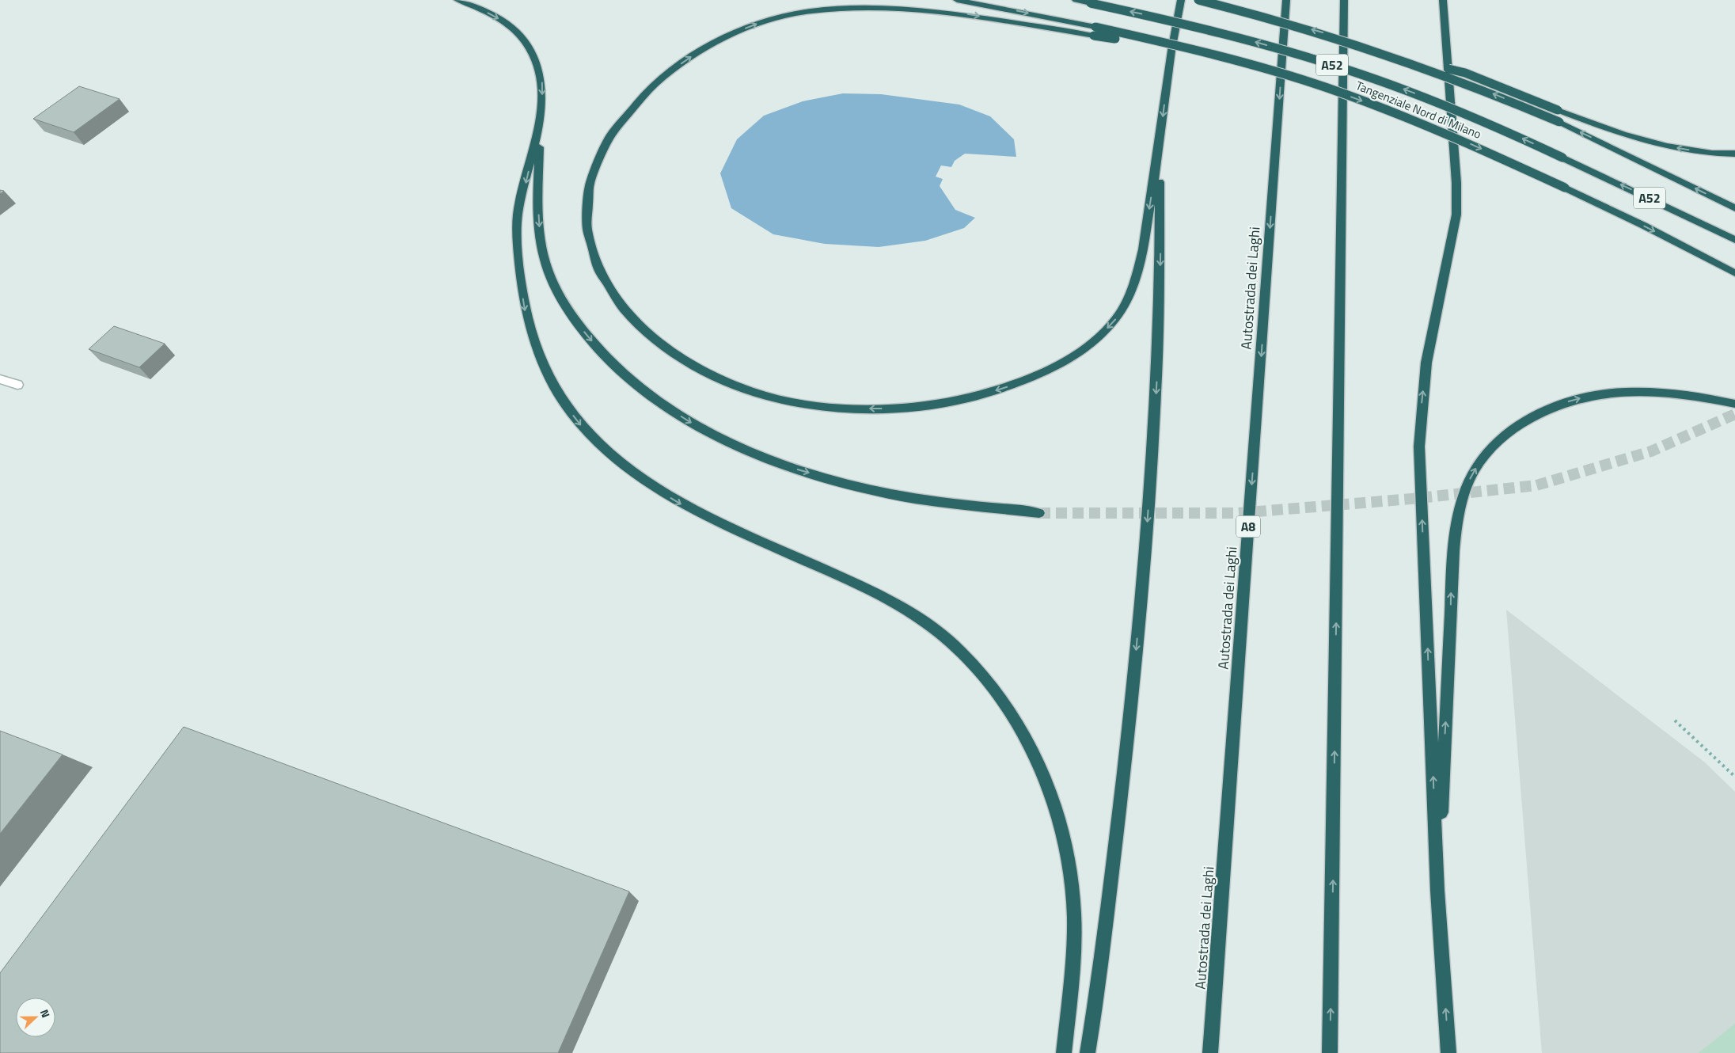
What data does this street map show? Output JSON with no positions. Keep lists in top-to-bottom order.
{
  "streets": {
    "highway": [
      "A52",
      "Tangenziale Nord di Milano",
      "Autostrada dei Laghi",
      "A8"
    ]
  },
  "north": "right"
}
